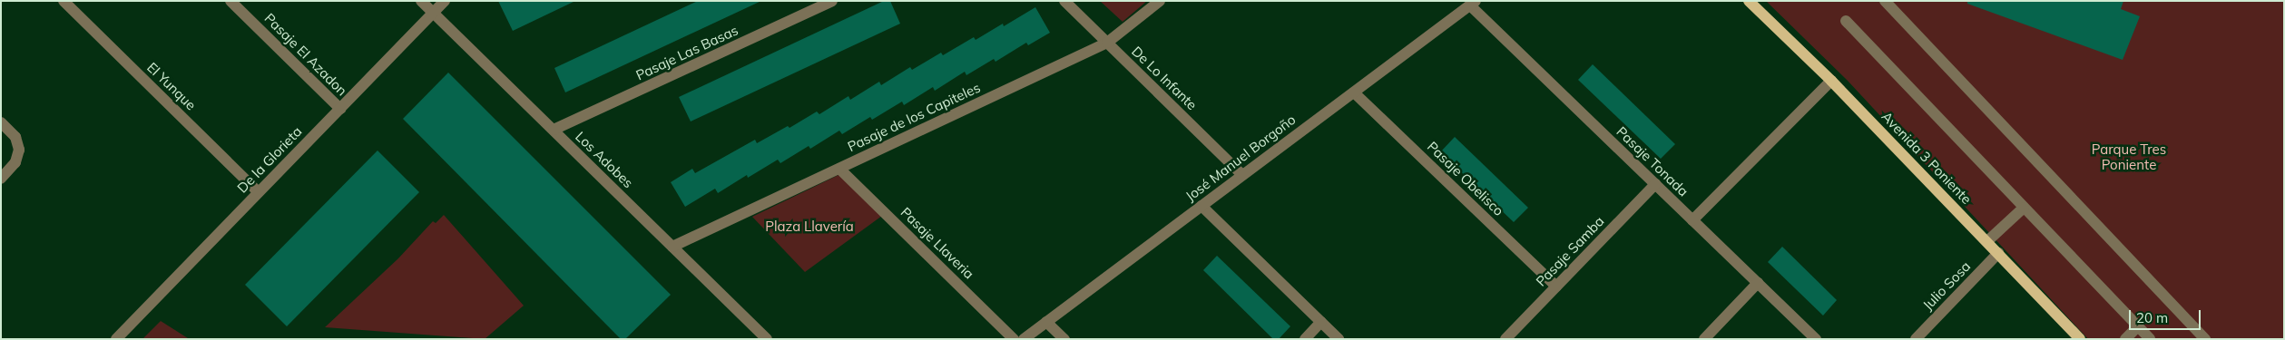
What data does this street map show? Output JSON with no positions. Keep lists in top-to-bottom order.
{
  "streets": {
    "main road": ["Avenida 3 Poniente"],
    "street": [
      "Pasaje Las Basas",
      "Pasaje El Azadon",
      "De Lo Infante",
      "El Yunque",
      "Pasaje de los Capiteles",
      "José Manuel Borgoño",
      "De la Glorieta",
      "Los Adobes",
      "Pasaje Tonada",
      "Pasaje Obelisco",
      "Pasaje Llaveria",
      "Pasaje Samba",
      "Julio Sosa"
    ]
  },
  "crossings": [
    ["Pasaje Las Basas", "Los Adobes"],
    ["Pasaje El Azadon", "De la Glorieta"],
    ["De Lo Infante", "Pasaje de los Capiteles"],
    ["De Lo Infante", "José Manuel Borgoño"],
    ["El Yunque", "De la Glorieta"],
    ["Pasaje de los Capiteles", "Los Adobes"],
    ["Pasaje de los Capiteles", "Pasaje Llaveria"],
    ["José Manuel Borgoño", "Pasaje Tonada"],
    ["José Manuel Borgoño", "Pasaje Obelisco"],
    ["Avenida 3 Poniente", "Julio Sosa"],
    ["De la Glorieta", "Los Adobes"],
    ["Pasaje Tonada", "Pasaje Samba"],
    ["Pasaje Obelisco", "Pasaje Samba"]
  ],
  "parks": ["Parque Tres Poniente", "Plaza Llavería"],
  "scale_bar": "20 m"
}
